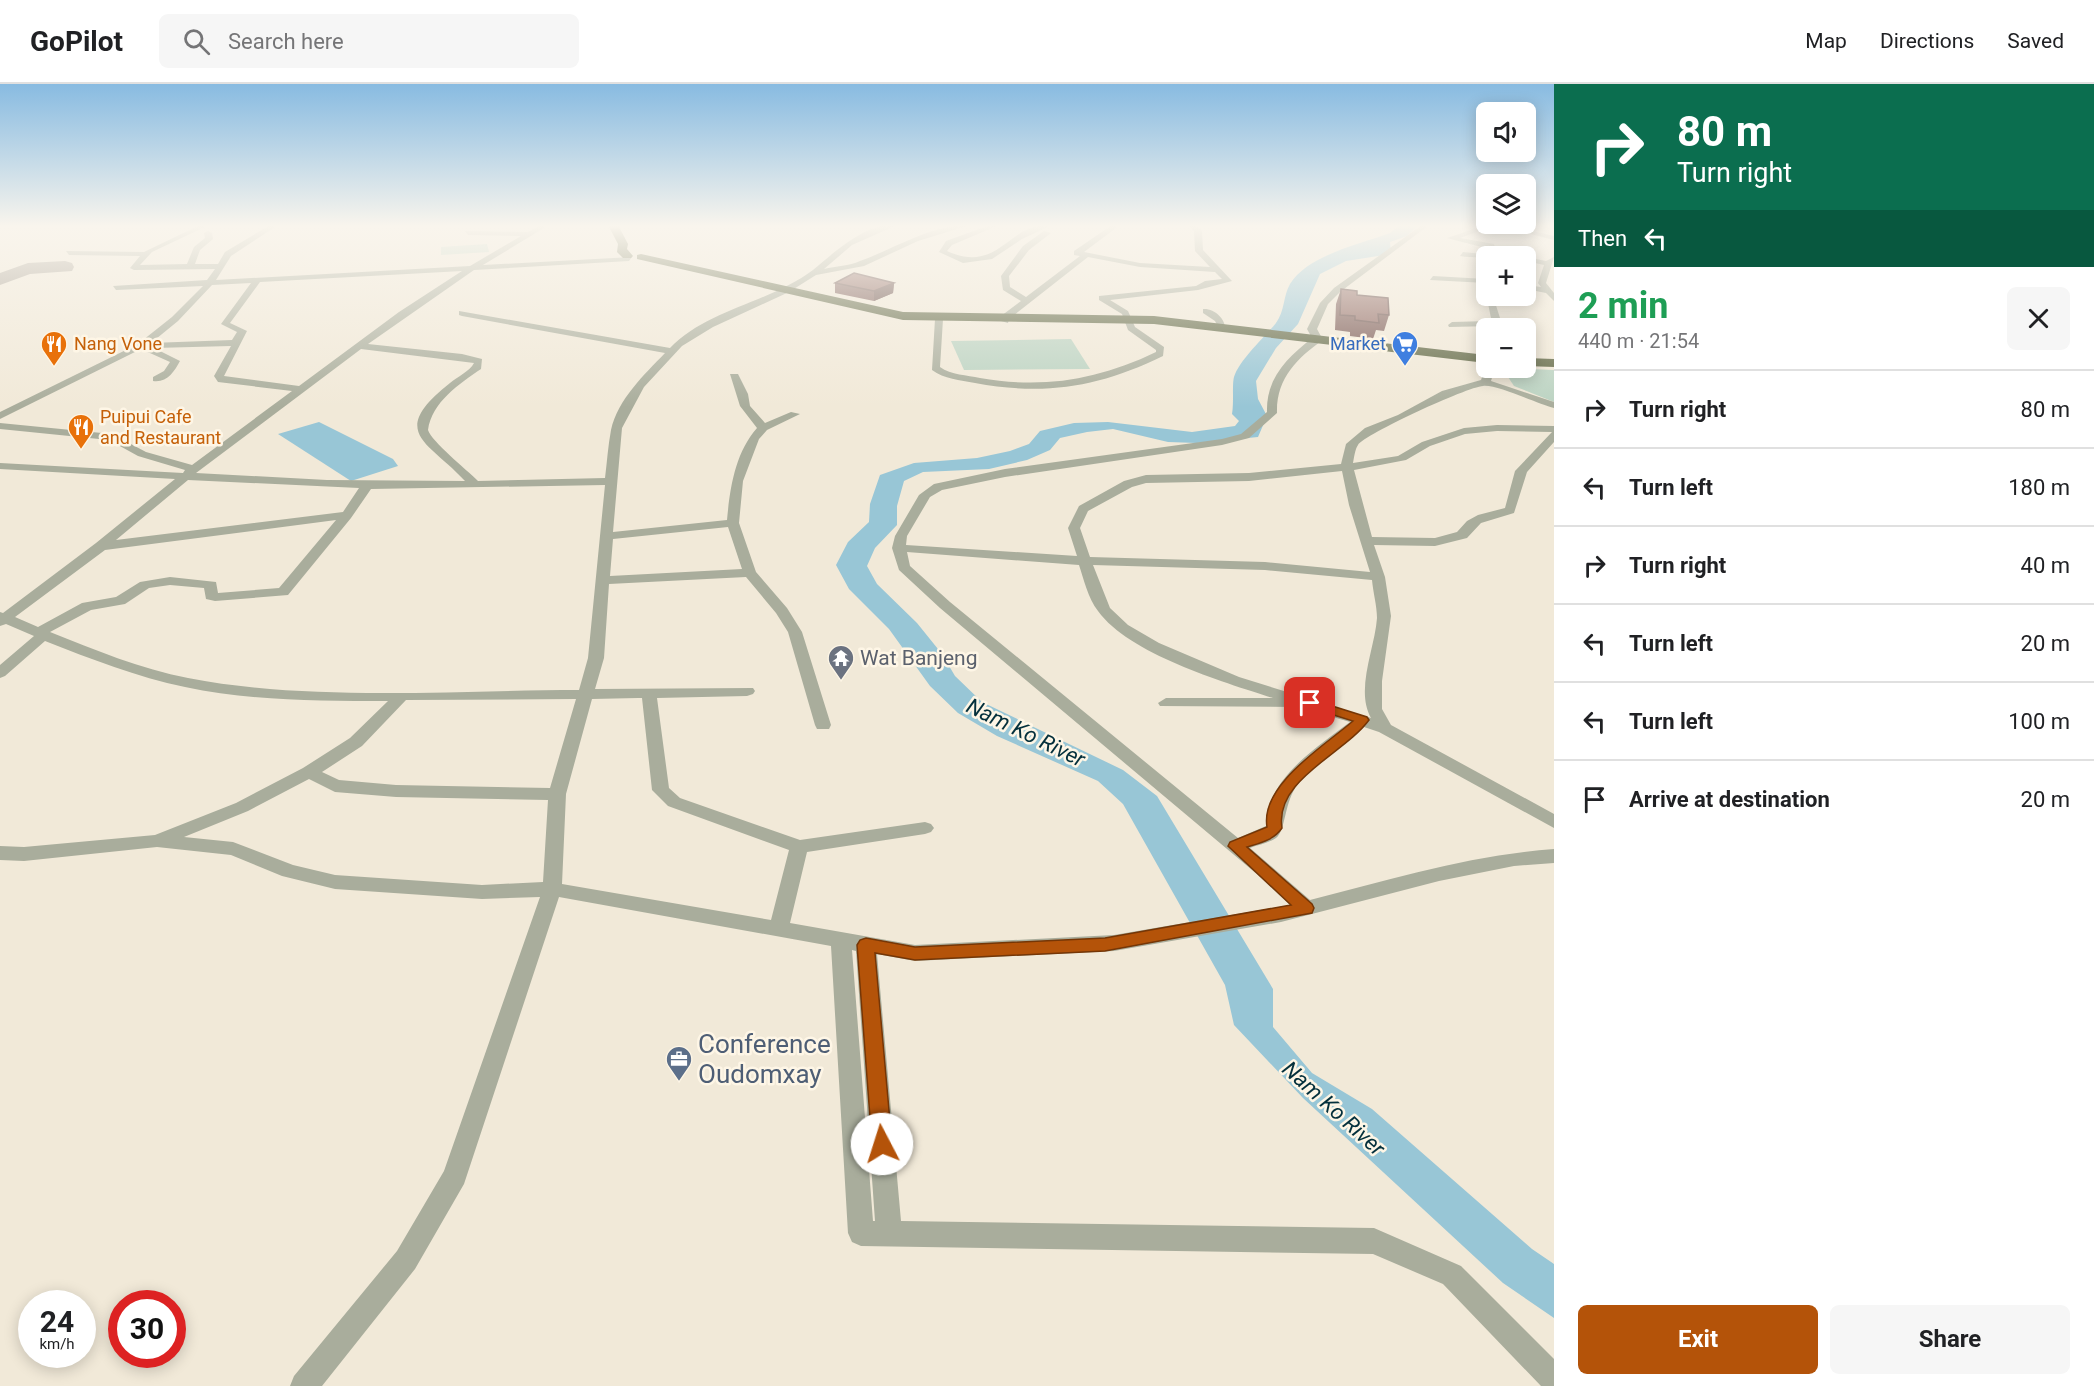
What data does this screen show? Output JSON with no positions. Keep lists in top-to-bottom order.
{
  "water": ["Nam Ko River"],
  "places": {
    "restaurant": ["Nang Vone", "Puipui Cafe and Restaurant"],
    "supermarket": ["Market"],
    "temple": ["Wat Banjeng"],
    "office": ["Conference Oudomxay"]
  },
  "page": {
    "header": "GoPilot",
    "search": "Search here",
    "nav": ["Map", "Directions", "Saved"],
    "turn": ["80 m", "Turn right"],
    "map_buttons": ["+", "−"],
    "then": "Then",
    "heading": ["2 min", "440 m · 21:54"],
    "list": [
      {
        "name": "Turn right",
        "value": "80 m"
      },
      {
        "name": "Turn left",
        "value": "180 m"
      },
      {
        "name": "Turn right",
        "value": "40 m"
      },
      {
        "name": "Turn left",
        "value": "20 m"
      },
      {
        "name": "Turn left",
        "value": "100 m"
      },
      {
        "name": "Arrive at destination",
        "value": "20 m"
      }
    ],
    "speed": "24 km/h",
    "limit": "30",
    "buttons": ["Exit", "Share"]
  }
}
